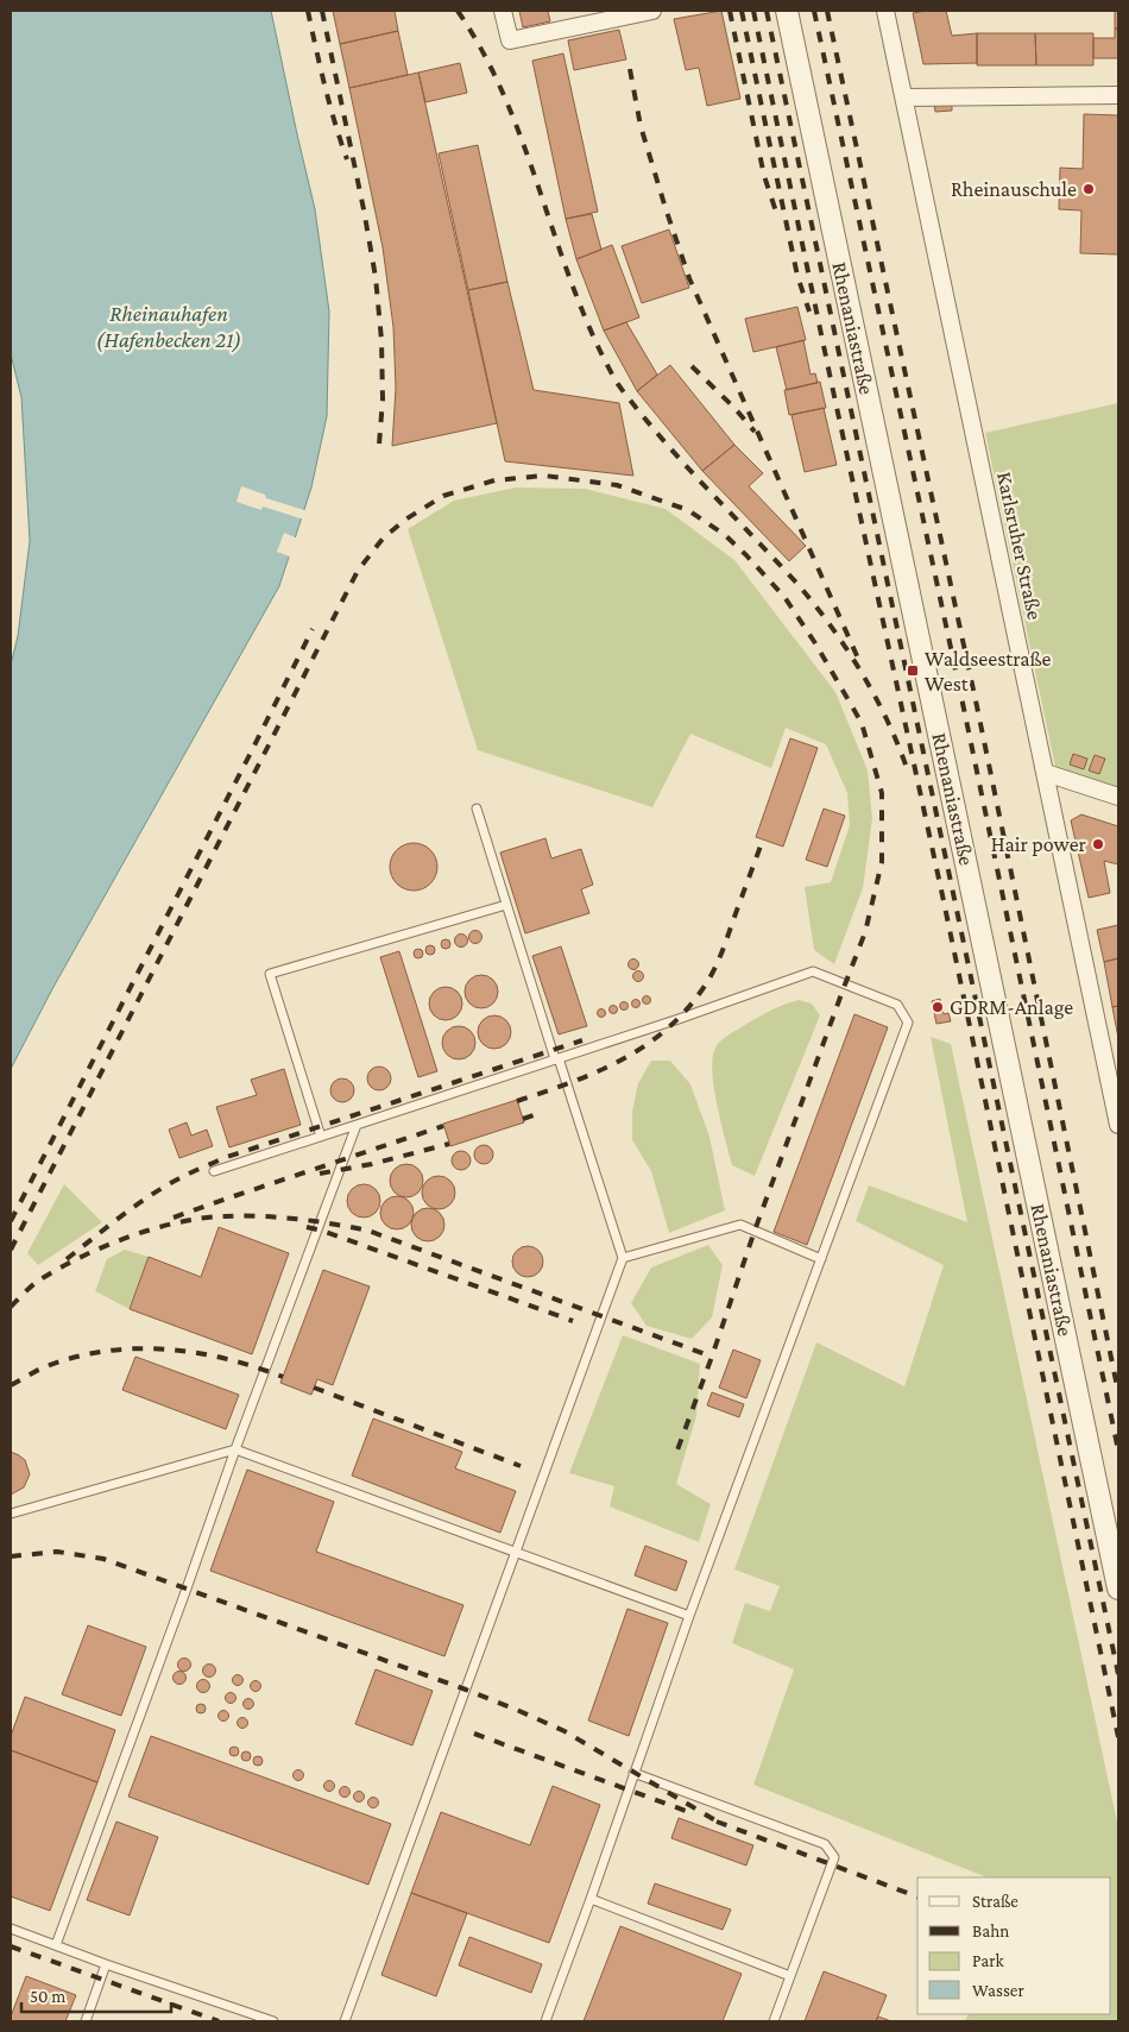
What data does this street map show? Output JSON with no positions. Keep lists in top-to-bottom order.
{
  "streets": {
    "street": ["Rhenaniastraße", "Karlsruher Straße"]
  },
  "water": ["Rheinauhafen (Hafenbecken 21)"],
  "places": {
    "other": ["Rheinauschule", "Hair power", "GDRM-Anlage"],
    "transit": ["Waldseestraße West"]
  },
  "legend": [
    "Straße",
    "Bahn",
    "Park",
    "Wasser"
  ],
  "scale_bar": "50 m"
}
